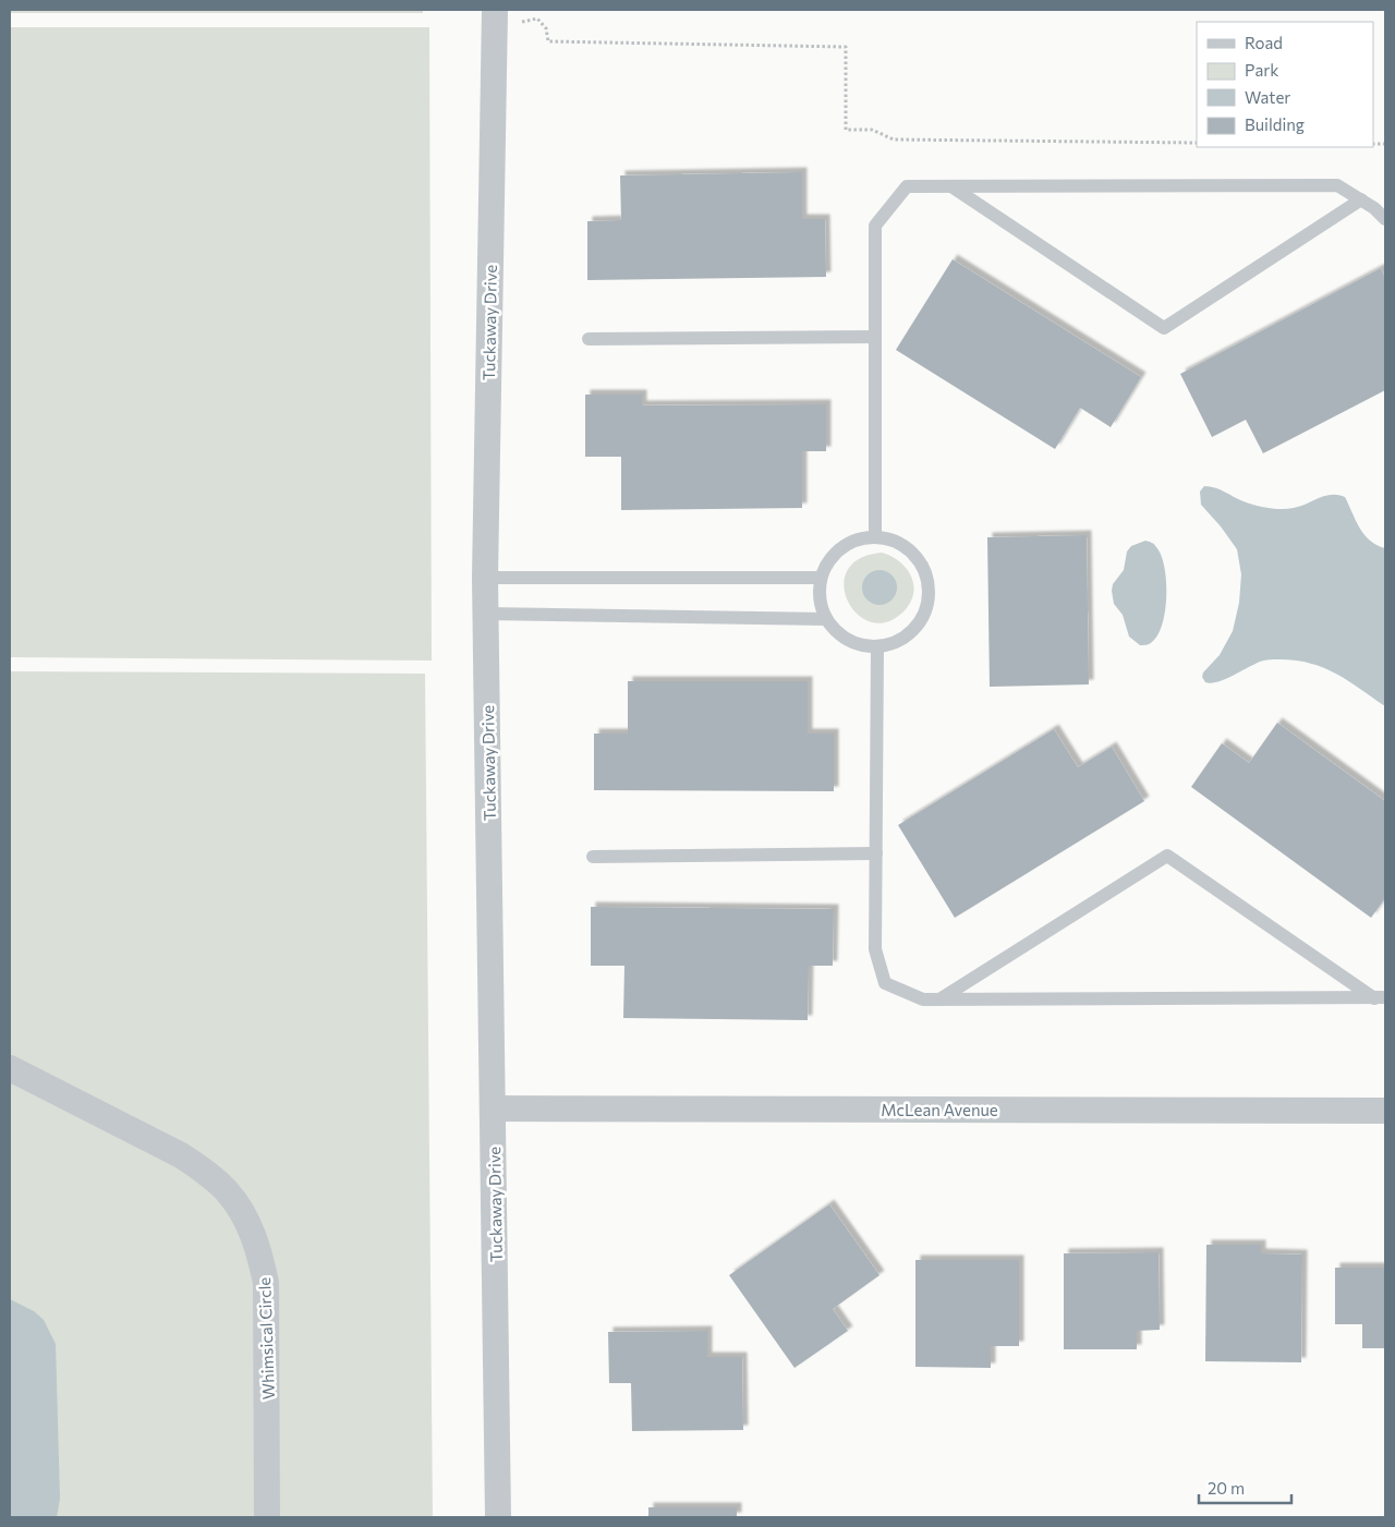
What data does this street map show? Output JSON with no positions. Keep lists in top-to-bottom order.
{
  "streets": {
    "street": ["Tuckaway Drive", "McLean Avenue", "Whimsical Circle"]
  },
  "crossings": [
    ["Tuckaway Drive", "McLean Avenue"]
  ],
  "legend": [
    "Road",
    "Park",
    "Water",
    "Building"
  ],
  "scale_bar": "20 m"
}
